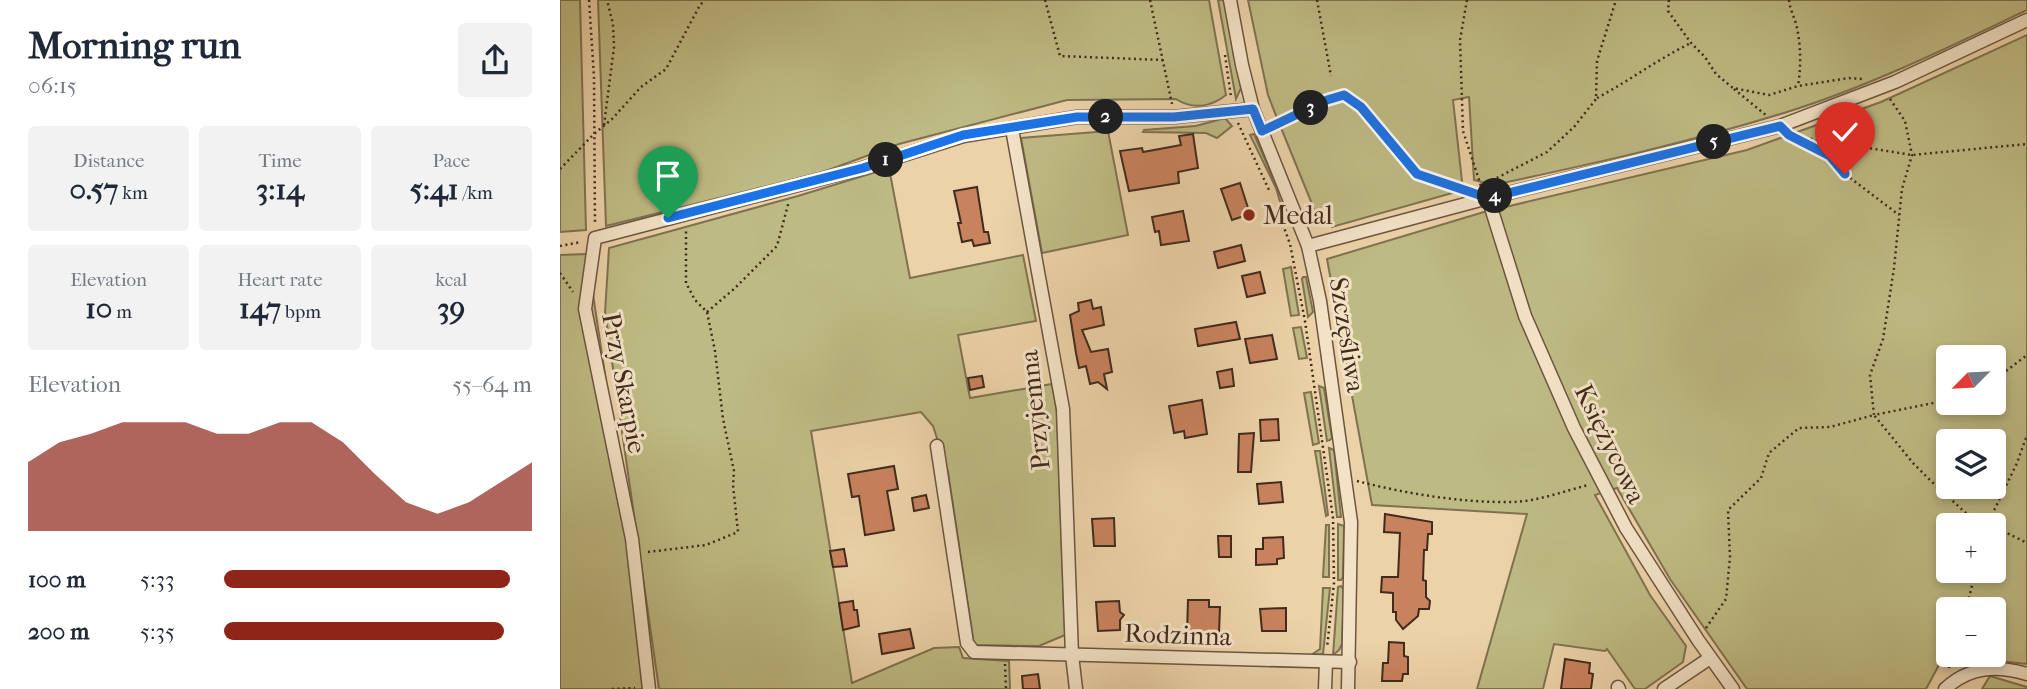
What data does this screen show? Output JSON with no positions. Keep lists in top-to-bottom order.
{
  "streets": {
    "street": [
      "Szczęśliwa",
      "Przy Skarpie",
      "Przyjemna",
      "Księżycowa",
      "Rodzinna"
    ]
  },
  "crossings": [
    ["Szczęśliwa", "Rodzinna"],
    ["Przyjemna", "Rodzinna"]
  ],
  "places": ["Medal"],
  "north": "bottom left",
  "page": {
    "heading": ["Morning run", "06:15"],
    "pins": [
      "3",
      "2",
      "5",
      "1",
      "4"
    ],
    "stats": [
      ["Distance", "0.57 km"],
      ["Time", "3:14"],
      ["Pace", "5:41 /km"],
      ["Elevation", "10 m"],
      ["Heart rate", "147 bpm"],
      ["kcal", "39"]
    ],
    "map_buttons": ["+", "−"],
    "chart": ["Elevation", "55–64 m"],
    "list": [
      {
        "name": "100 m",
        "note": "5:33"
      },
      {
        "name": "200 m",
        "note": "5:35"
      }
    ]
  }
}
